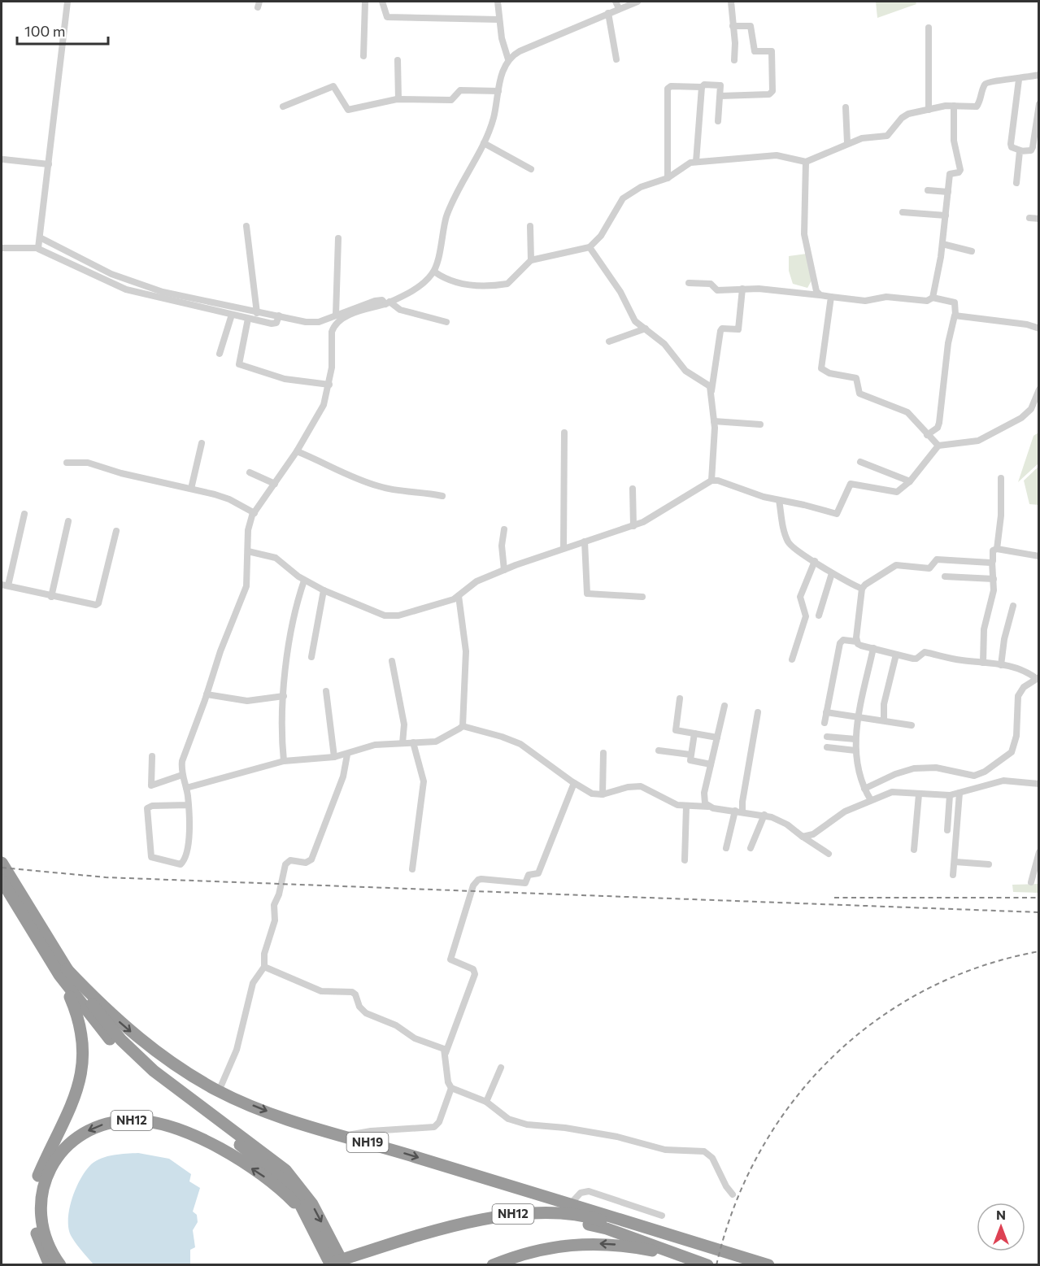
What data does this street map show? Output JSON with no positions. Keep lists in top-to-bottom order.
{
  "streets": {
    "highway": ["NH12", "NH19"]
  },
  "crossings": [
    ["NH12", "NH19"]
  ],
  "scale_bar": "100 m",
  "north": "top"
}
